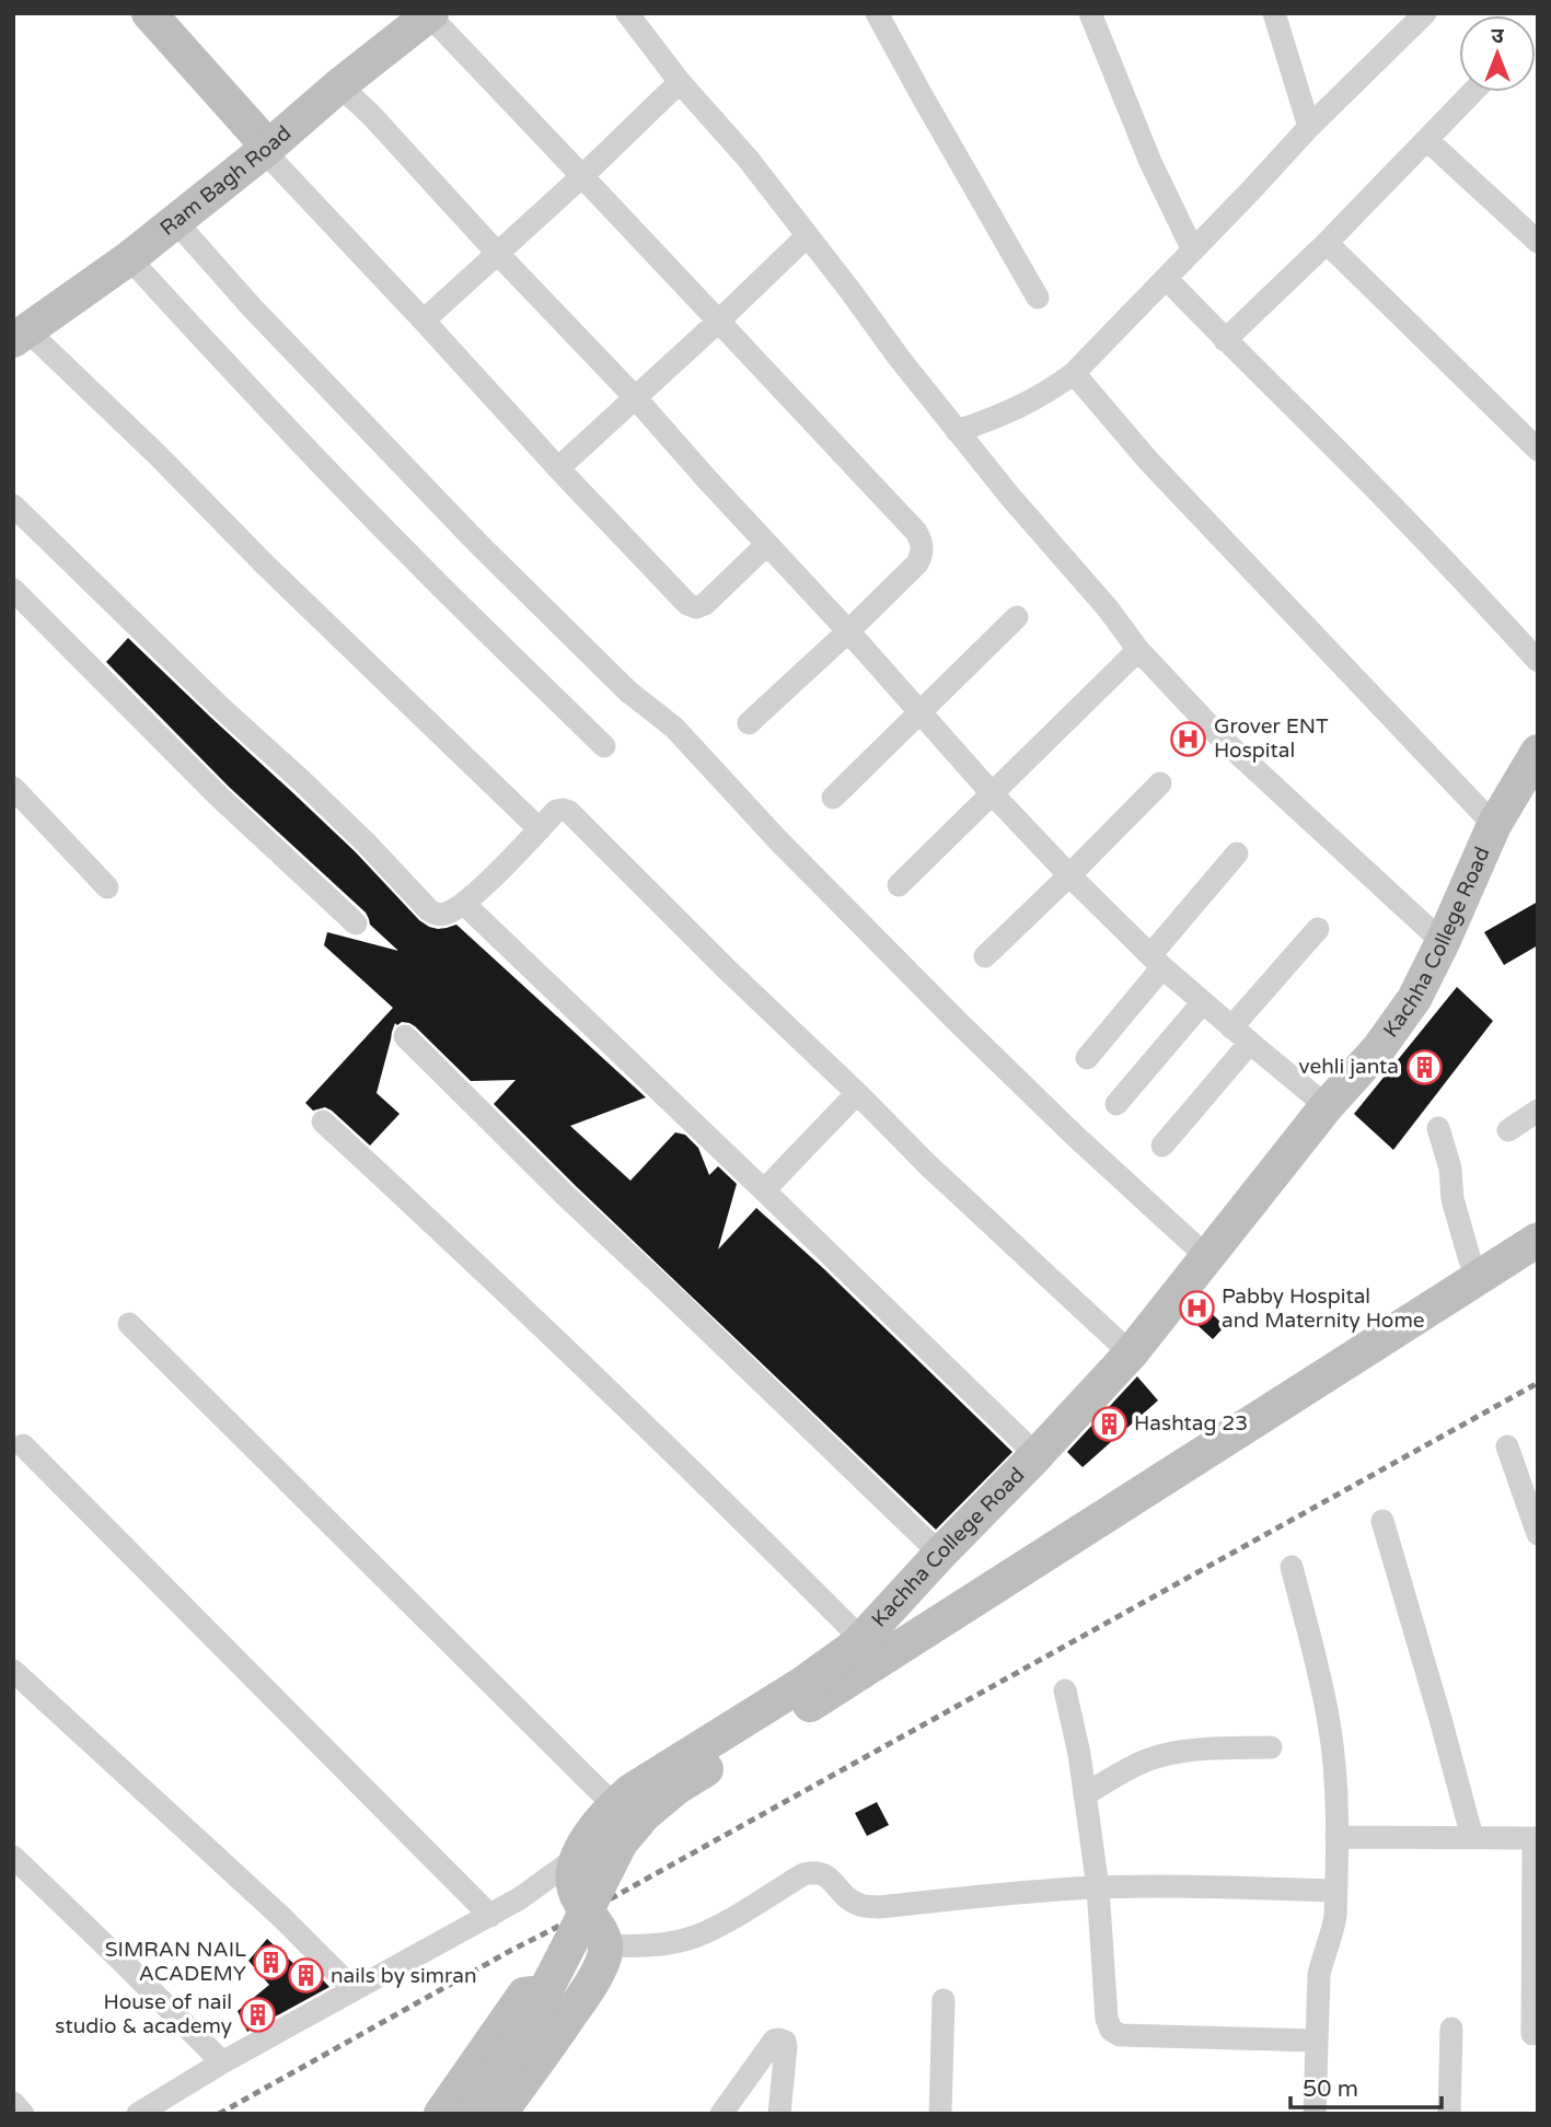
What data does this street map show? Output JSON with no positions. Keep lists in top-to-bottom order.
{
  "streets": {
    "street": ["Ram Bagh Road", "Kachha College Road"]
  },
  "places": {
    "hospital": ["Grover ENT Hospital", "Pabby Hospital and Maternity Home"],
    "building": [
      "vehli janta",
      "Hashtag 23",
      "SIMRAN NAIL ACADEMY",
      "nails by simran",
      "House of nail studio & academy"
    ]
  },
  "scale_bar": "50 m",
  "north": "top"
}
